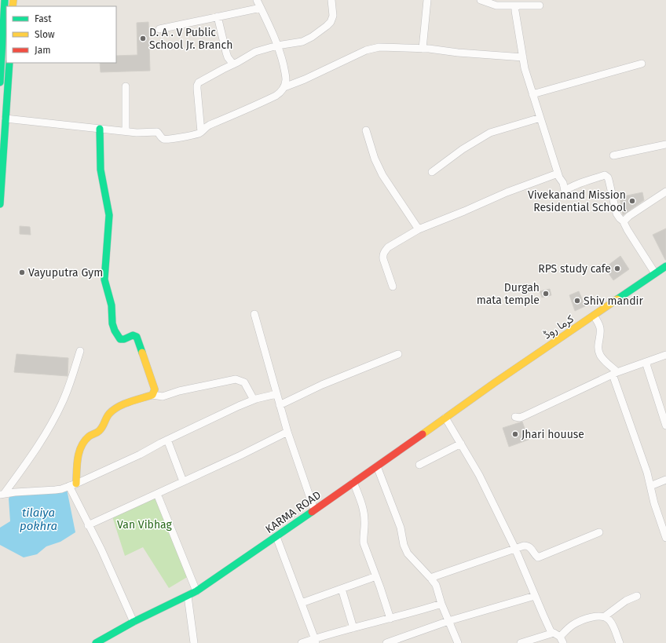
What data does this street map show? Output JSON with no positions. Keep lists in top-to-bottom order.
{
  "streets": {
    "street": ["کرما روڈ", "KARMA ROAD"]
  },
  "crossings": [
    ["کرما روڈ", "KARMA ROAD"]
  ],
  "water": ["tilaiya pokhra"],
  "parks": ["Van Vibhag"],
  "places": [
    "D. A . V Public School Jr. Branch",
    "Vivekanand Mission Residential School",
    "RPS study cafe",
    "Vayuputra Gym",
    "Durgah mata temple",
    "Shiv mandir",
    "Jhari houuse"
  ],
  "legend": ["Fast", "Slow", "Jam"]
}
